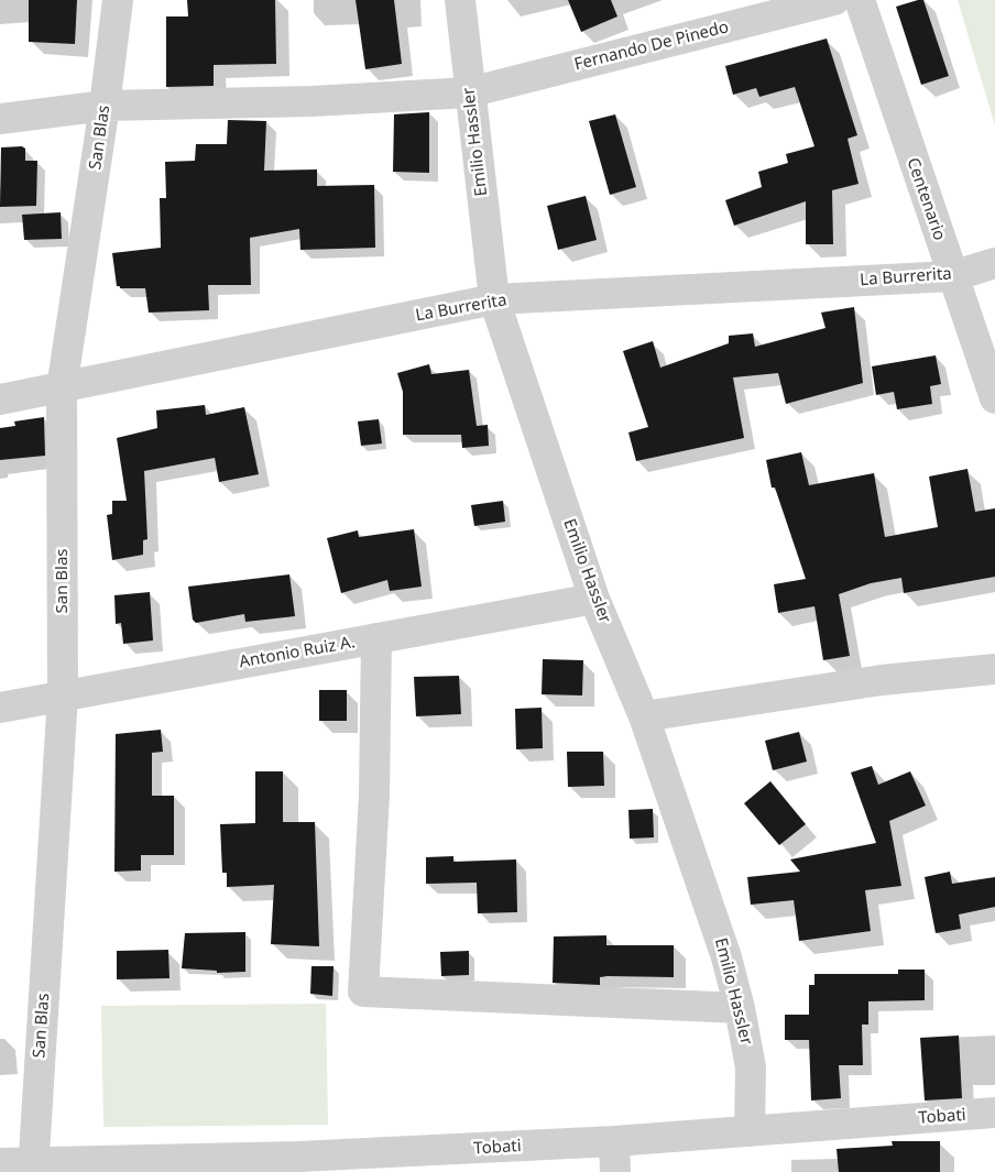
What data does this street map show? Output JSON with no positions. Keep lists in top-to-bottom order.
{
  "streets": {
    "street": [
      "Fernando De Pinedo",
      "San Blas",
      "Emilio Hassler",
      "Centenario",
      "La Burrerita",
      "Antonio Ruiz A.",
      "Tobati"
    ]
  },
  "crossings": [
    ["Fernando De Pinedo", "San Blas"],
    ["Fernando De Pinedo", "Emilio Hassler"],
    ["San Blas", "La Burrerita"],
    ["San Blas", "Antonio Ruiz A."],
    ["San Blas", "Tobati"],
    ["Emilio Hassler", "La Burrerita"],
    ["Emilio Hassler", "Antonio Ruiz A."],
    ["Emilio Hassler", "Tobati"],
    ["Centenario", "La Burrerita"]
  ]
}
